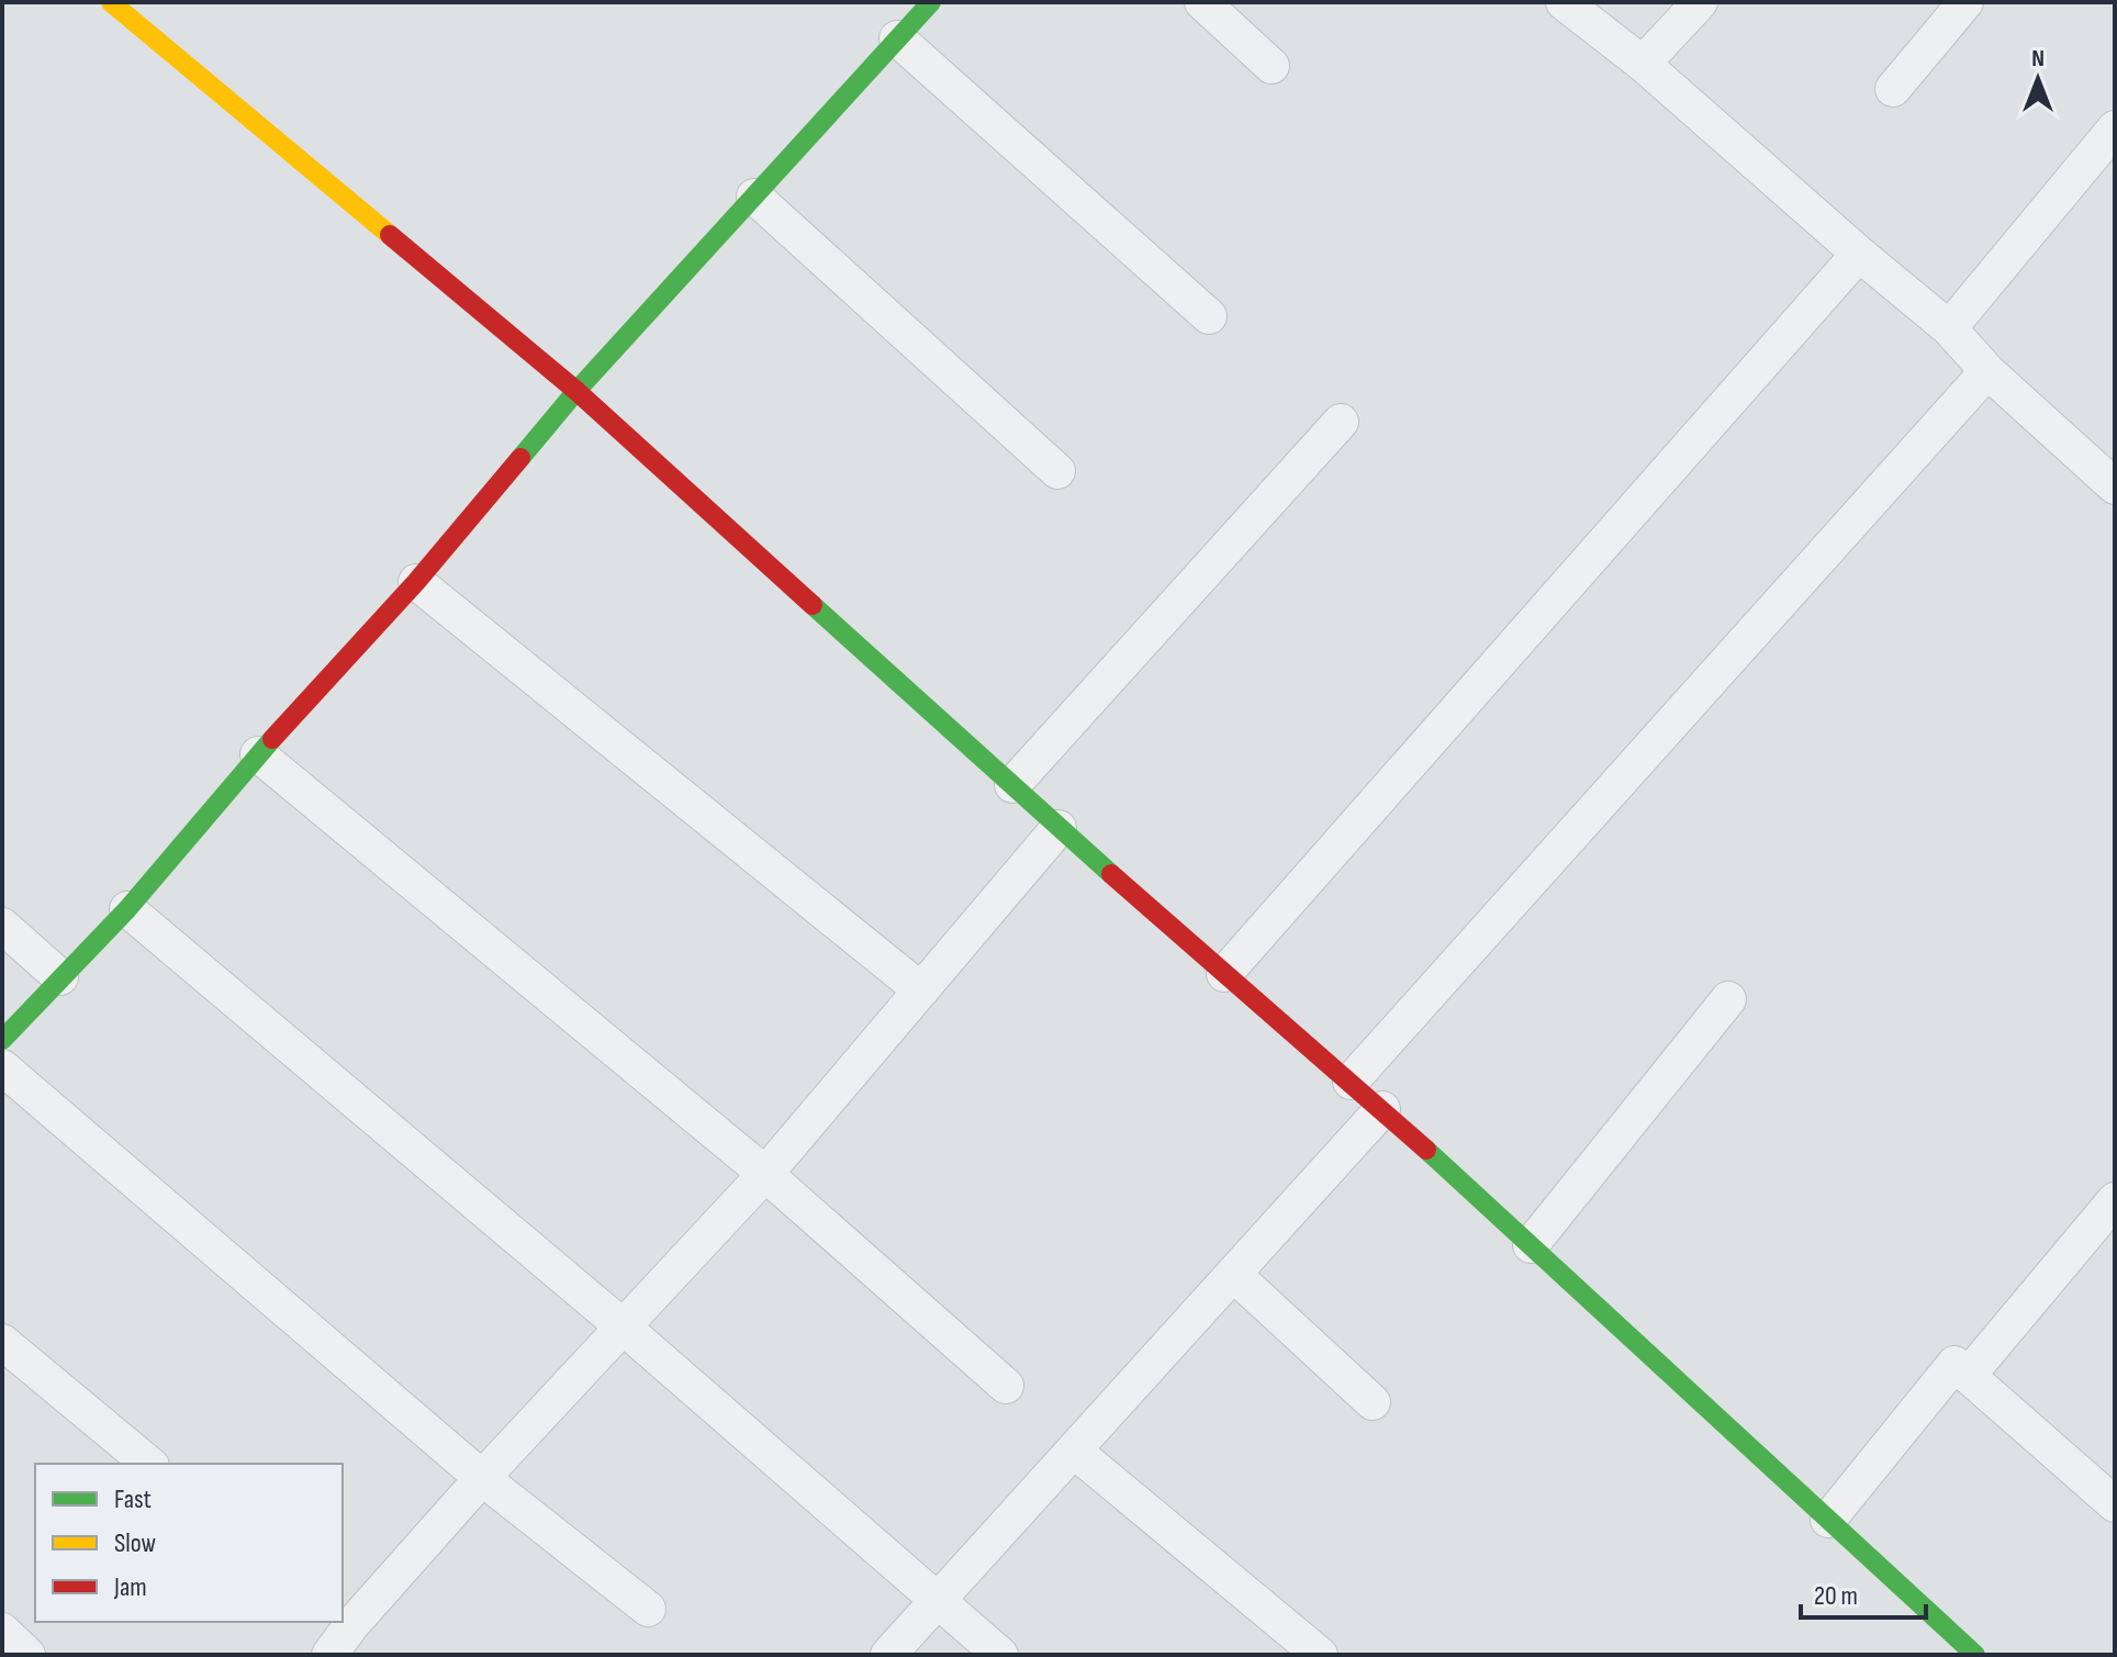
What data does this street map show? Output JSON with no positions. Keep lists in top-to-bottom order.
{
  "legend": ["Fast", "Slow", "Jam"],
  "scale_bar": "20 m",
  "north": "top"
}
